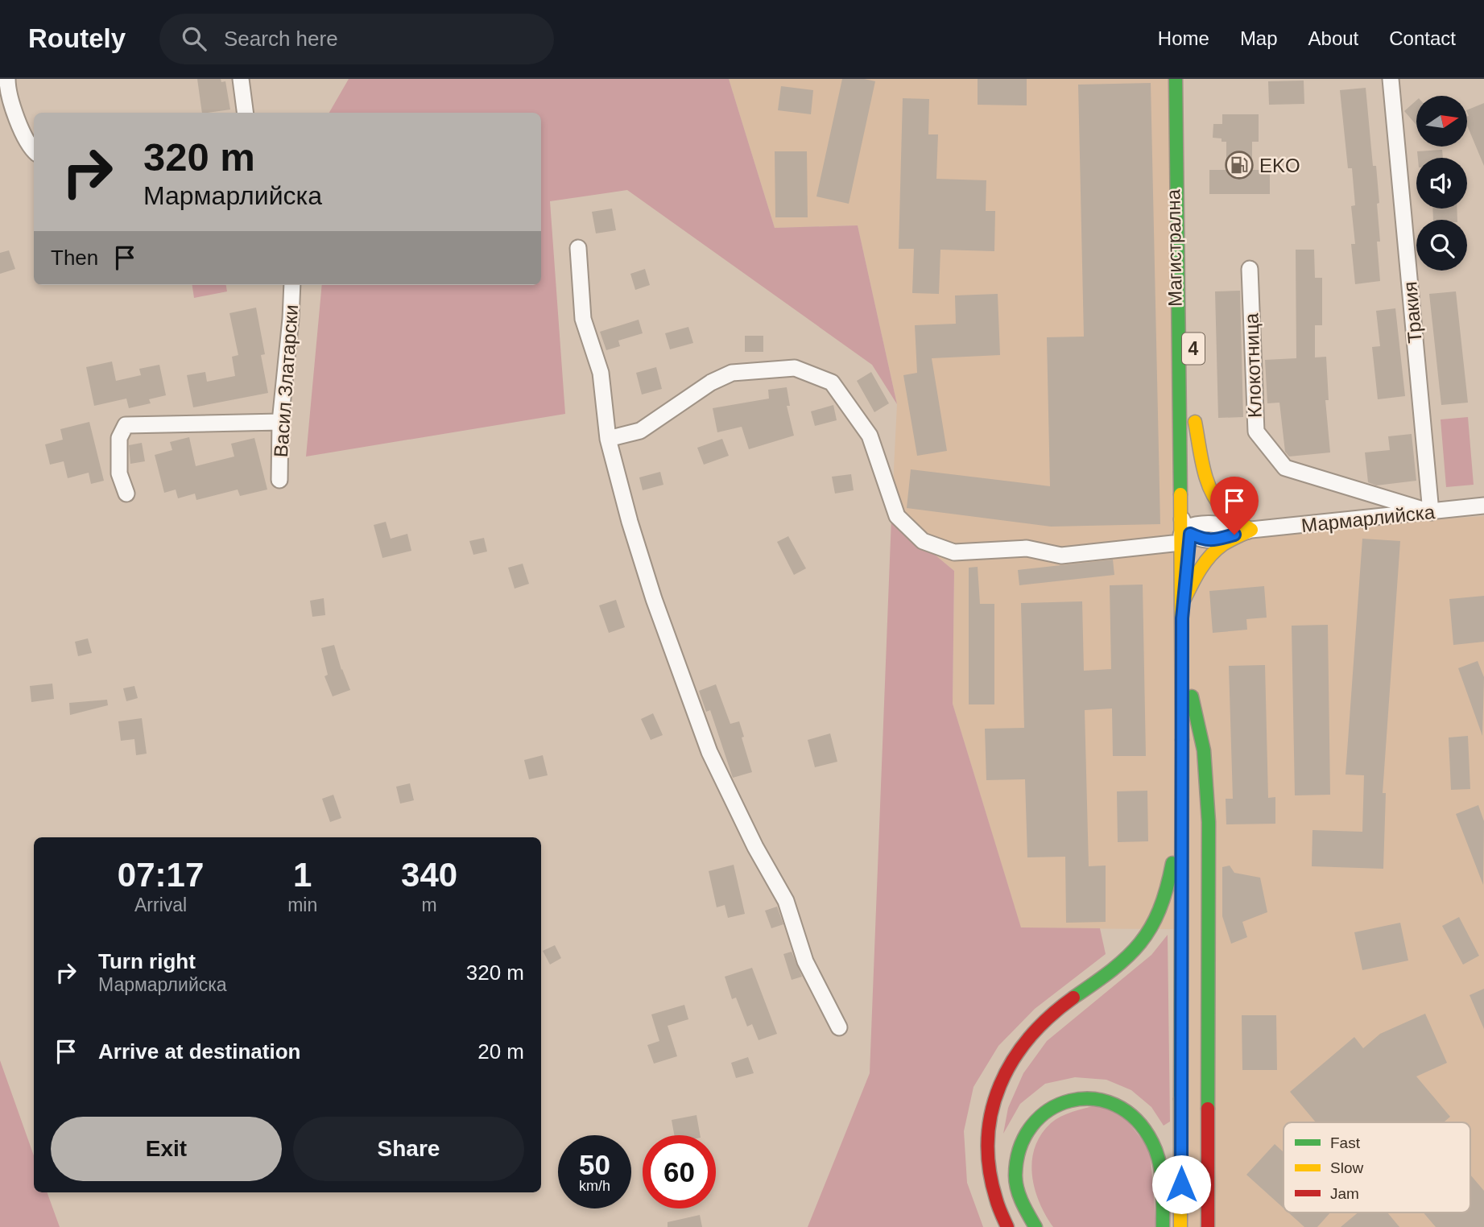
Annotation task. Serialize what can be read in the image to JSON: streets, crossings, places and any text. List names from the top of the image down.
{
  "streets": {
    "main road": ["Магистрална", "4"],
    "street": [
      "Тракия",
      "Клокотница",
      "Васил Златарски",
      "Мармарлийска"
    ]
  },
  "crossings": [
    ["Магистрална", "Мармарлийска"],
    ["Тракия", "Клокотница"],
    ["Тракия", "Мармарлийска"],
    ["Клокотница", "Мармарлийска"]
  ],
  "places": {
    "fuel station": ["EKO"]
  },
  "legend": ["Fast", "Slow", "Jam"],
  "north": "right",
  "page": {
    "header": "Routely",
    "search": "Search here",
    "nav": [
      "Home",
      "Map",
      "About",
      "Contact"
    ],
    "turn": ["320 m", "Мармарлийска"],
    "then": "Then",
    "eta": [
      "07:17",
      "Arrival",
      "1",
      "min",
      "340",
      "m"
    ],
    "list": [
      {
        "name": "Turn right",
        "note": "Мармарлийска",
        "value": "320 m"
      },
      {
        "name": "Arrive at destination",
        "value": "20 m"
      }
    ],
    "buttons": ["Exit", "Share"],
    "speed": "50 km/h",
    "limit": "60"
  }
}
